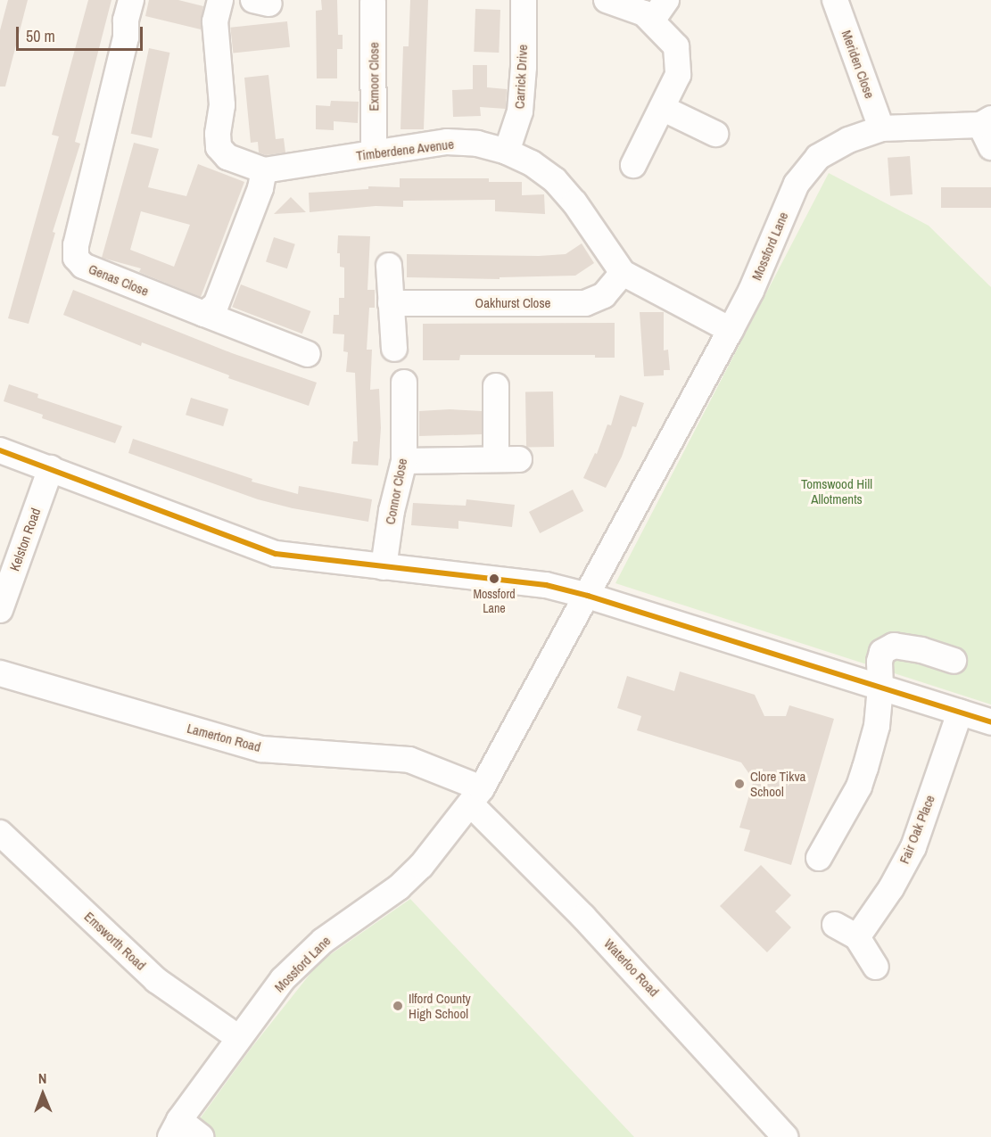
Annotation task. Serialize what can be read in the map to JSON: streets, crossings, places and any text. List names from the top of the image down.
{
  "streets": {
    "street": [
      "Meriden Close",
      "Exmoor Close",
      "Carrick Drive",
      "Timberdene Avenue",
      "Mossford Lane",
      "Genas Close",
      "Oakhurst Close",
      "Connor Close",
      "Kelston Road",
      "Lamerton Road",
      "Fair Oak Place",
      "Emsworth Road",
      "Waterloo Road"
    ]
  },
  "crossings": [
    ["Meriden Close", "Mossford Lane"],
    ["Exmoor Close", "Timberdene Avenue"],
    ["Carrick Drive", "Timberdene Avenue"],
    ["Timberdene Avenue", "Mossford Lane"],
    ["Timberdene Avenue", "Oakhurst Close"],
    ["Mossford Lane", "Lamerton Road"],
    ["Mossford Lane", "Emsworth Road"],
    ["Mossford Lane", "Waterloo Road"],
    ["Lamerton Road", "Waterloo Road"]
  ],
  "parks": ["Tomswood Hill Allotments"],
  "places": ["Mossford Lane", "Clore Tikva School", "Ilford County High School"],
  "scale_bar": "50 m",
  "north": "top"
}
